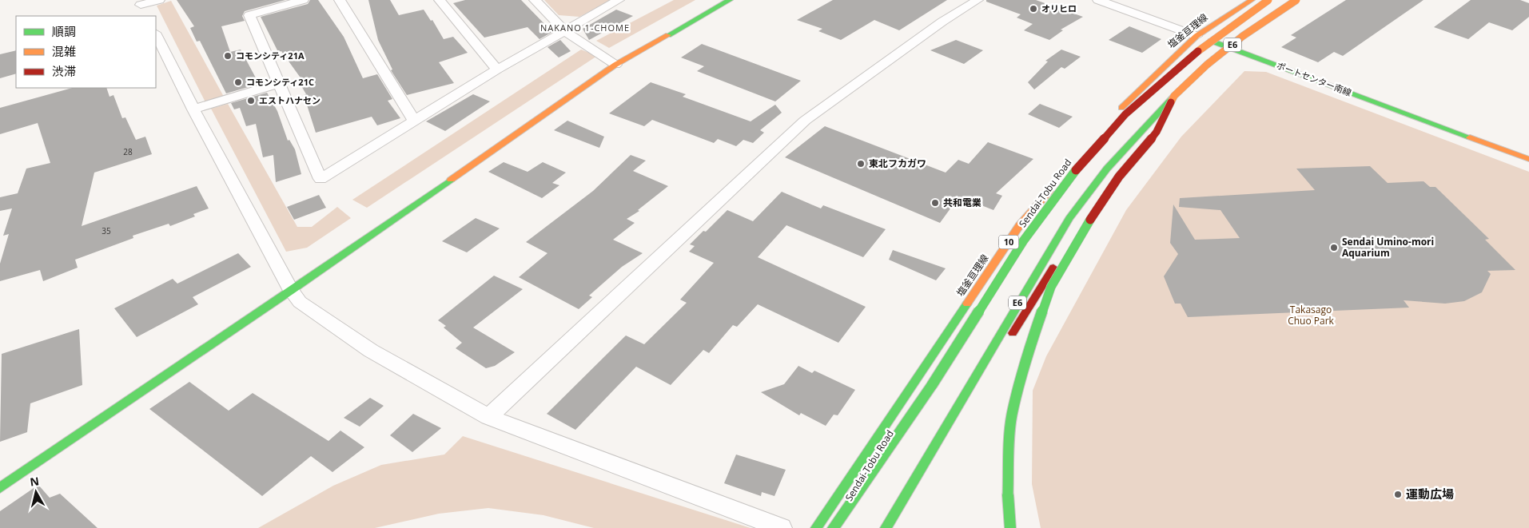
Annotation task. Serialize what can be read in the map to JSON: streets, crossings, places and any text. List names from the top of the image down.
{
  "streets": {
    "main road": [
      "塩釜亘理線",
      "E6",
      "ポートセンター南線",
      "Sendai-Tobu Road",
      "10"
    ]
  },
  "crossings": [
    ["塩釜亘理線", "ポートセンター南線"]
  ],
  "districts": ["NAKANO 1-CHOME"],
  "parks": ["Takasago Chuo Park"],
  "places": [
    "オリヒロ",
    "コモンシティ21A",
    "コモンシティ21C",
    "エストハナセン",
    "東北フカガワ",
    "共和電業",
    "Sendai Umino-mori Aquarium",
    "運動広場"
  ],
  "house_numbers": ["28", "35"],
  "legend": ["順調", "混雑", "渋滞"],
  "north": "top"
}
